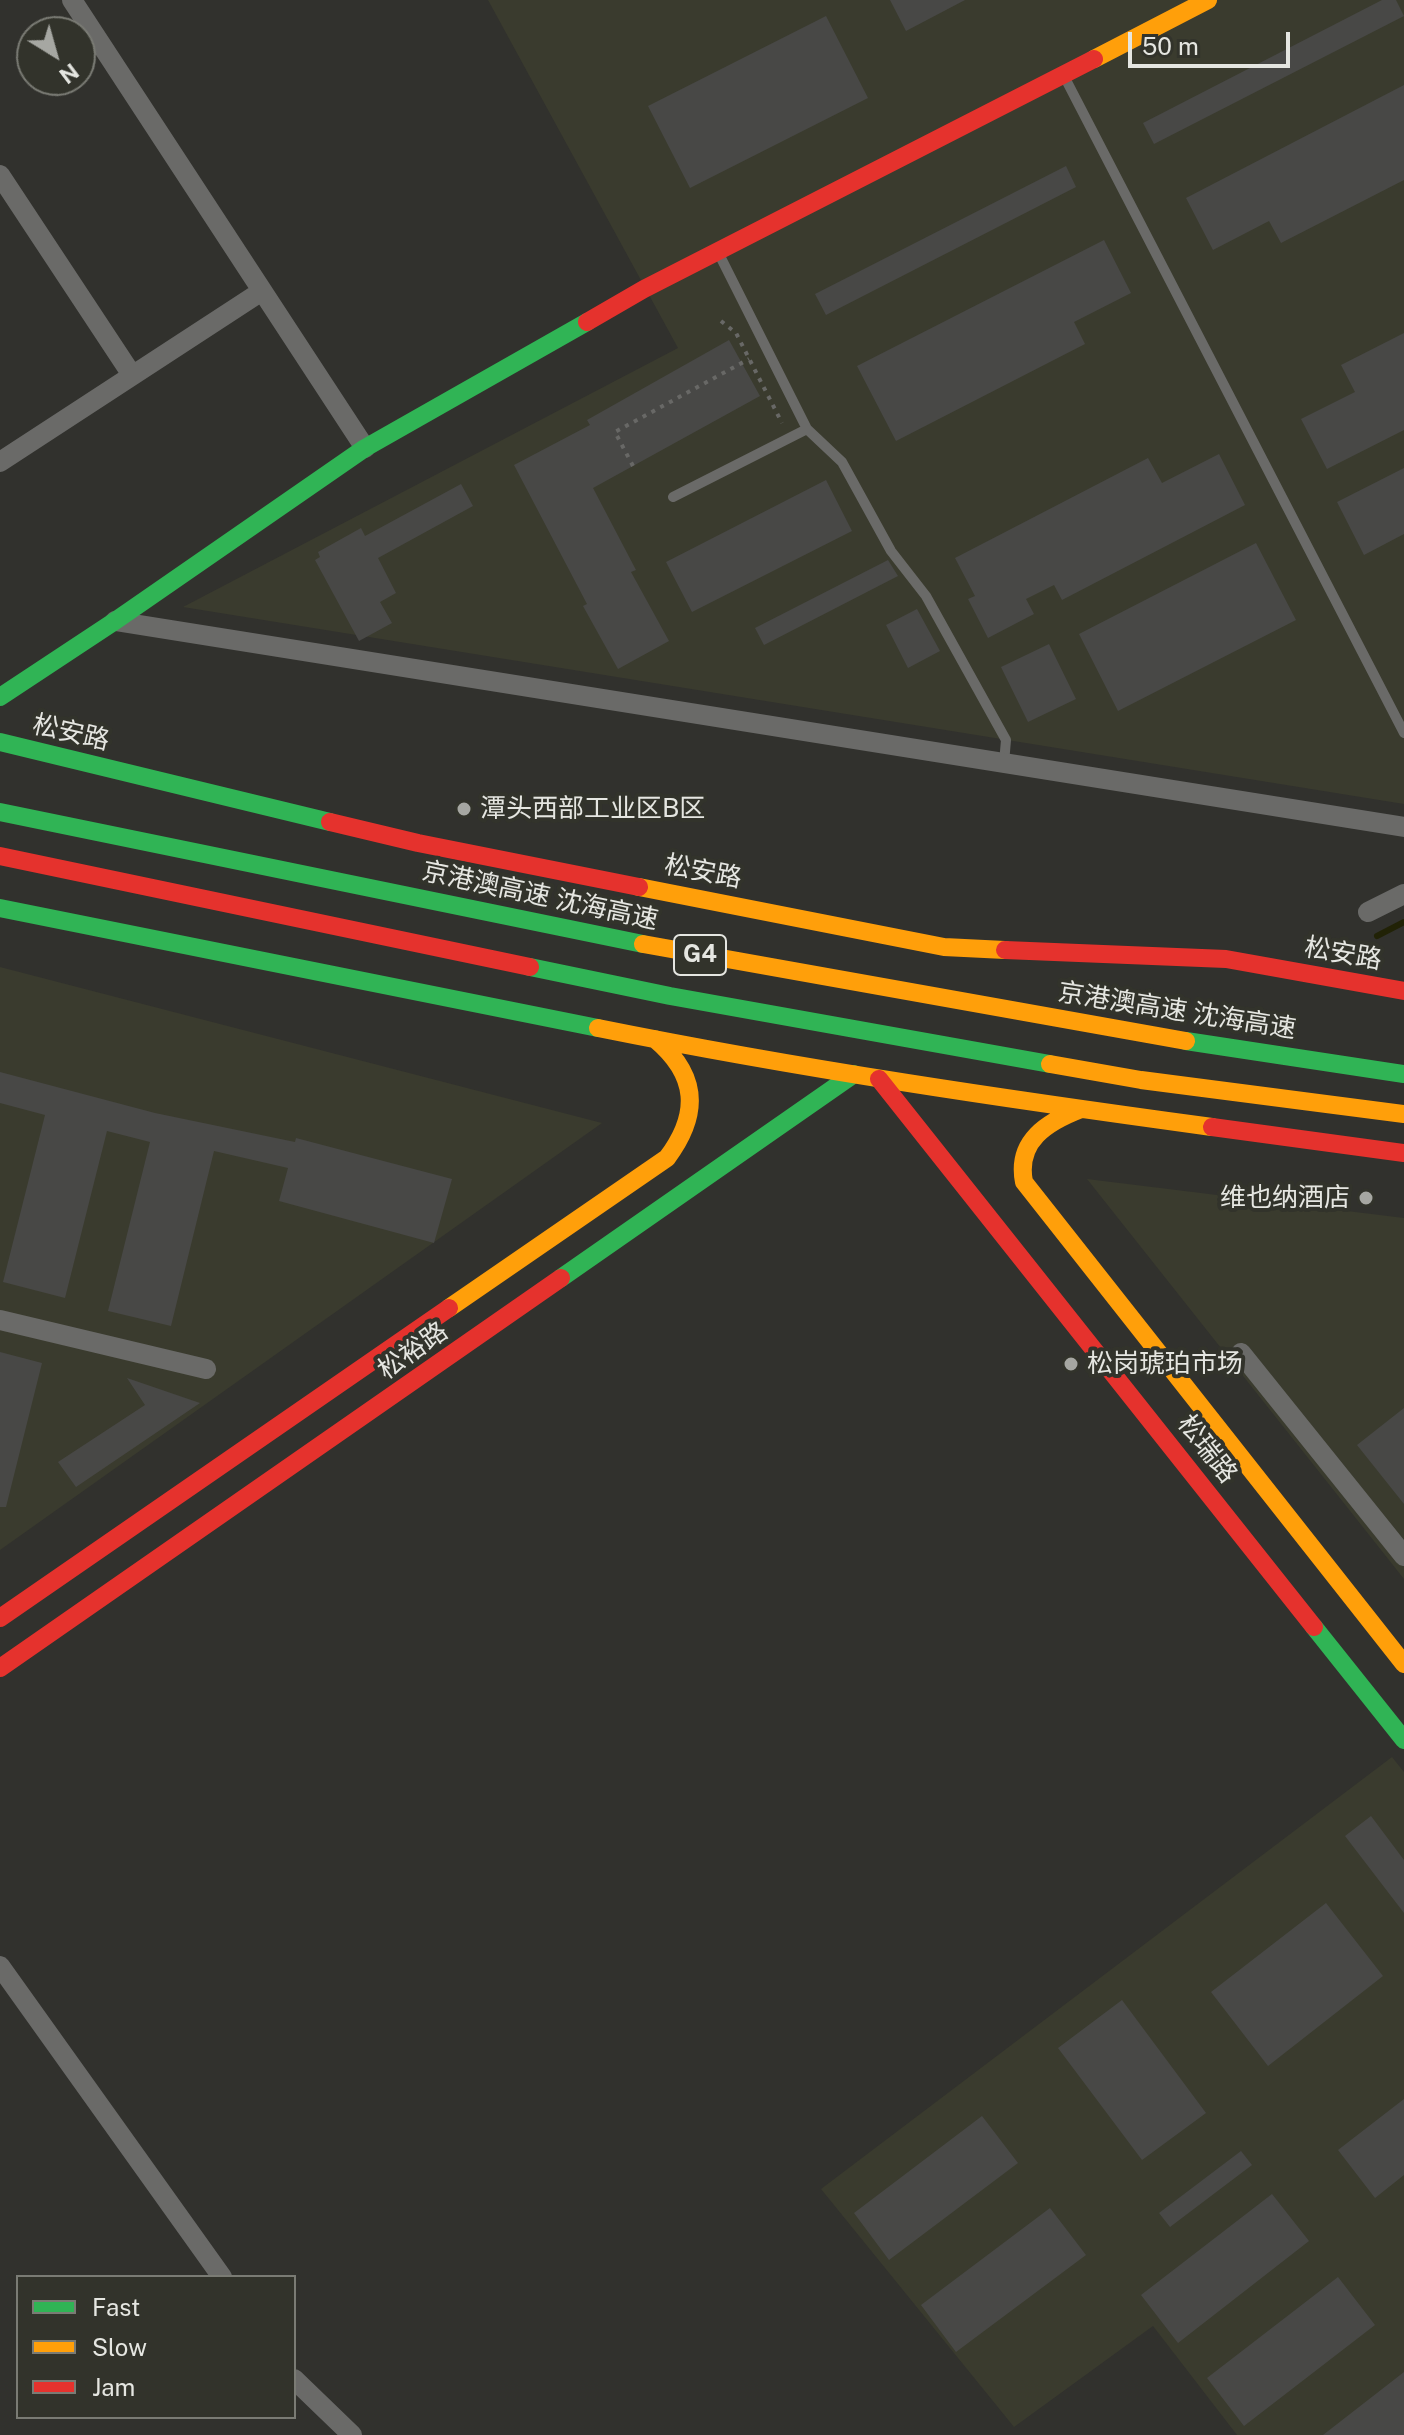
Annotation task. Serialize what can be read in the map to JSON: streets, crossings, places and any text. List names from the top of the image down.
{
  "streets": {
    "main road": [
      "松安路",
      "京港澳高速 沈海高速",
      "G4",
      "松裕路",
      "松瑞路"
    ]
  },
  "places": ["潭头西部工业区B区", "维也纳酒店", "松岗琥珀市场"],
  "legend": ["Fast", "Slow", "Jam"],
  "scale_bar": "50 m",
  "north": "bottom right"
}
